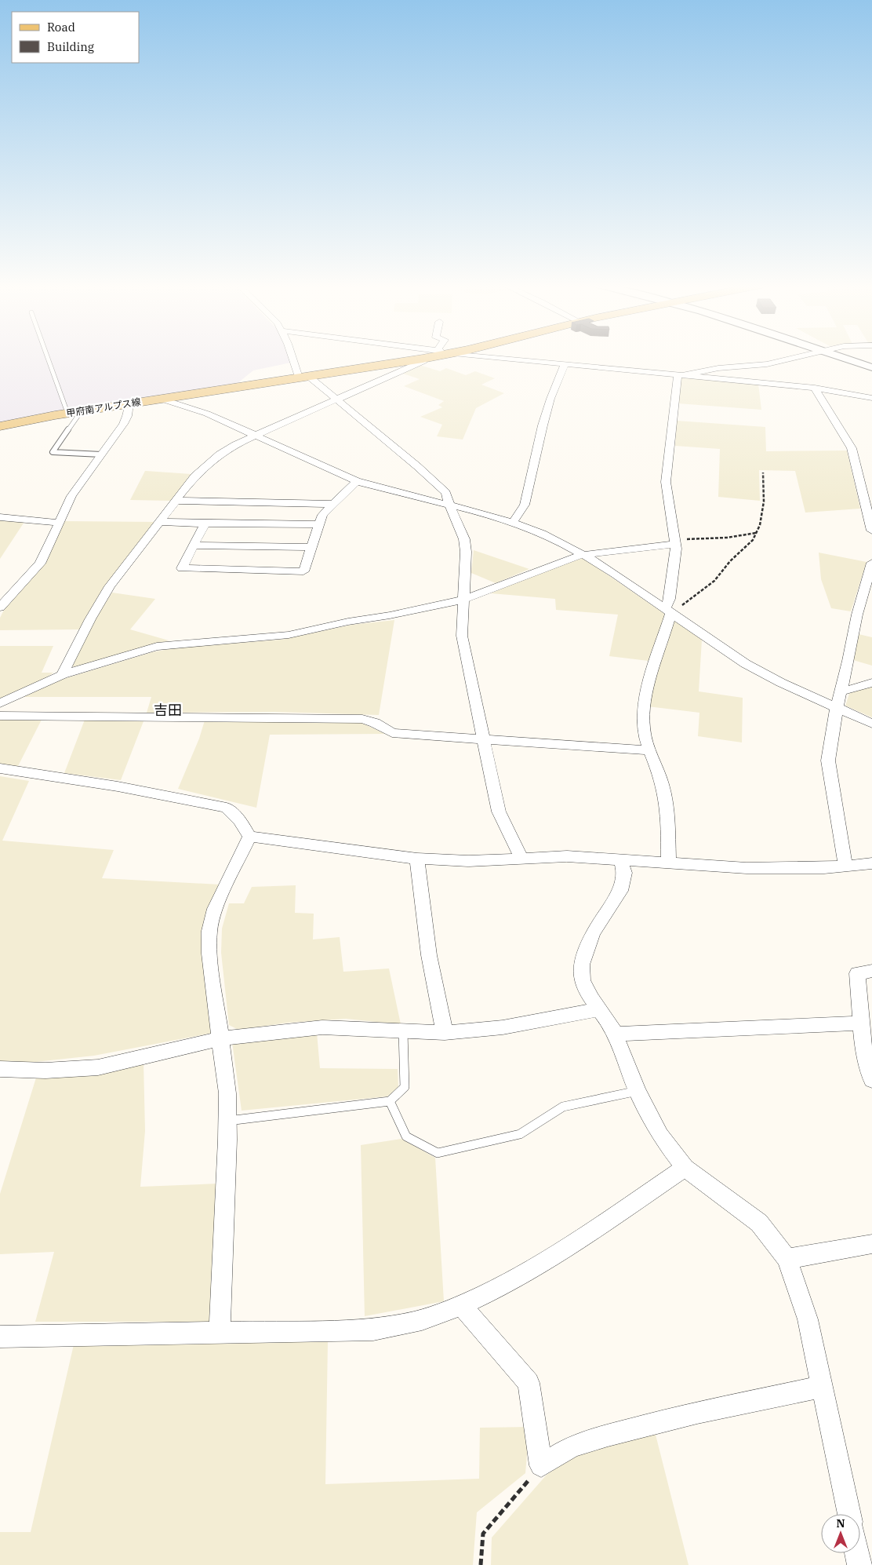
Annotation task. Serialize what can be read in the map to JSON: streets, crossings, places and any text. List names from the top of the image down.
{
  "streets": {
    "main road": ["甲府南アルプス線"]
  },
  "districts": ["吉田"],
  "legend": ["Road", "Building"],
  "north": "top"
}
